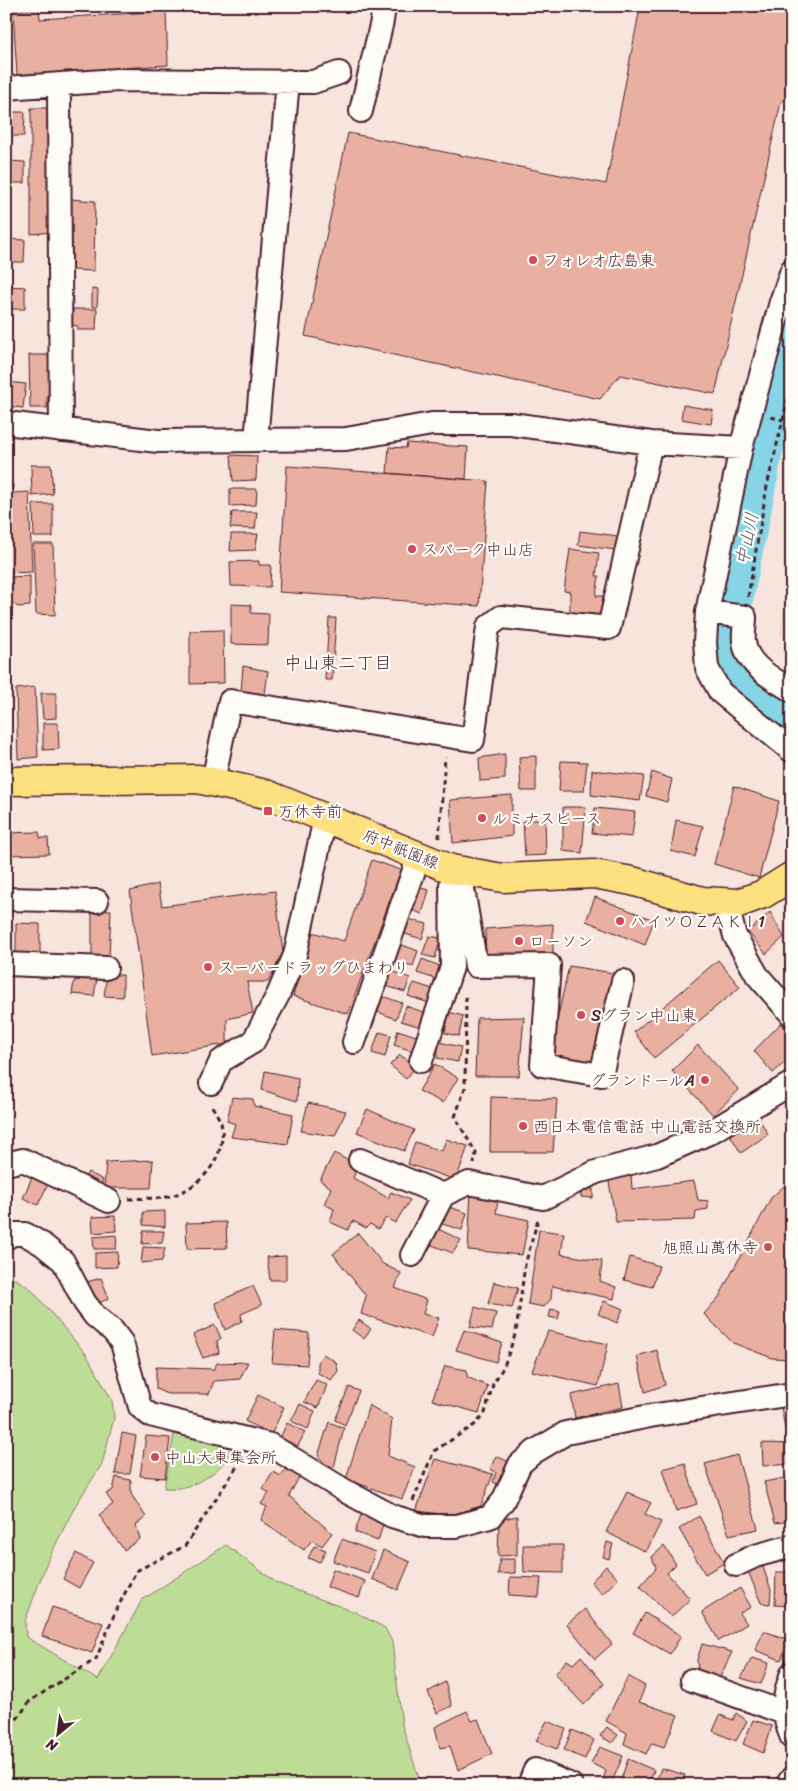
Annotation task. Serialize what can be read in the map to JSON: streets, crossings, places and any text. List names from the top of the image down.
{
  "streets": {
    "main road": ["府中祇園線"]
  },
  "districts": ["中山東二丁目"],
  "water": ["中山川"],
  "places": {
    "other": [
      "フォレオ広島東",
      "スパーク中山店",
      "ルミナスピース",
      "ハイツＯＺＡＫＩ1",
      "ローソン",
      "スーパードラッグひまわり",
      "Sグラン中山東",
      "グランドールA",
      "西日本電信電話 中山電話交換所",
      "旭照山萬休寺",
      "中山大東集会所"
    ],
    "transit": ["万休寺前"]
  },
  "north": "bottom left"
}
